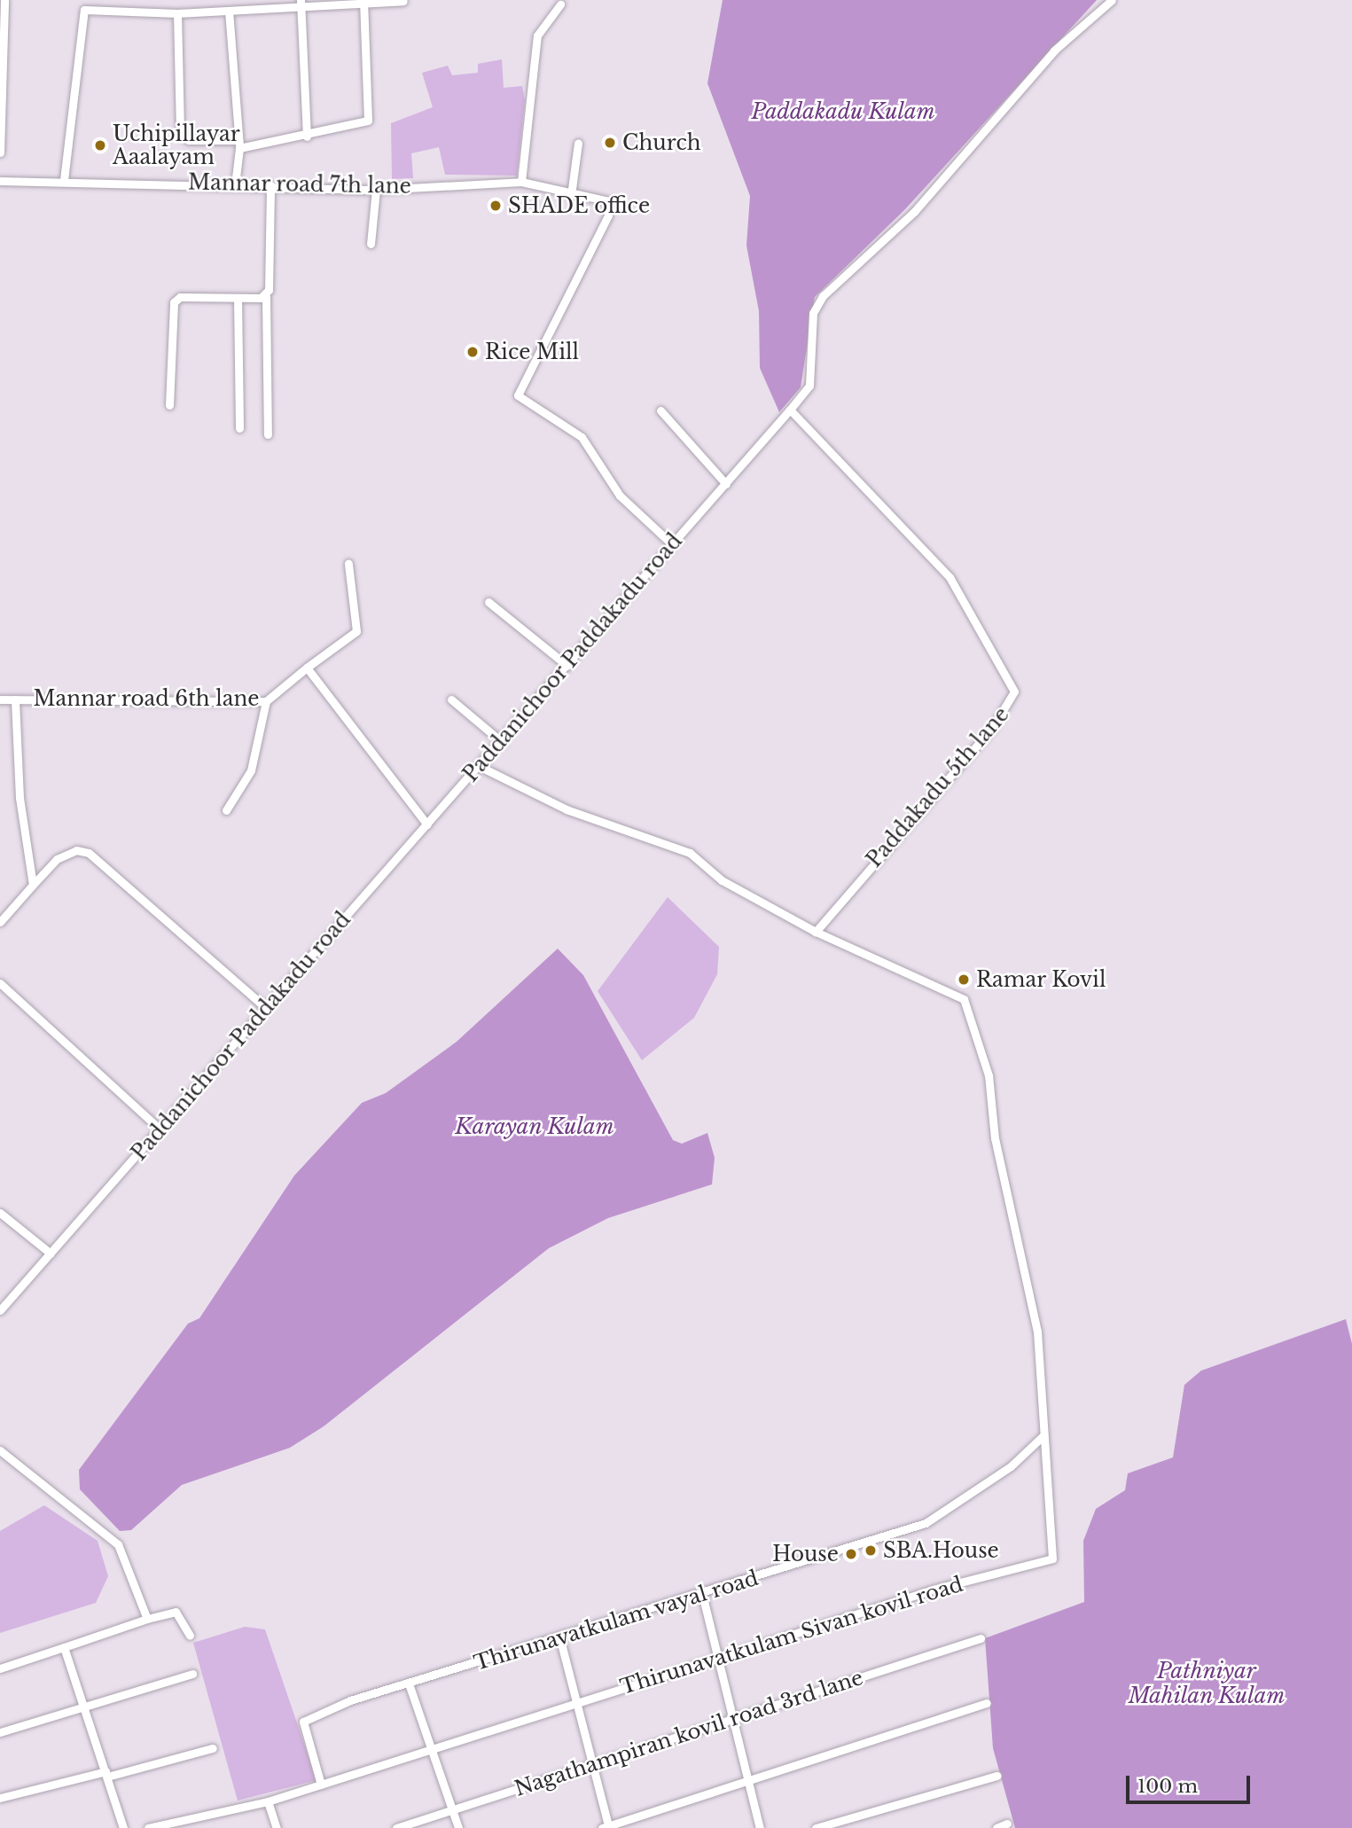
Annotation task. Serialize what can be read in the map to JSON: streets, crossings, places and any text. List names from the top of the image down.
{
  "streets": {
    "street": [
      "Mannar road 7th lane",
      "Paddanichoor Paddakadu road",
      "Mannar road 6th lane",
      "Paddakadu 5th lane",
      "Thirunavatkulam vayal road",
      "Thirunavatkulam Sivan kovil road",
      "Nagathampiran kovil road 3rd lane"
    ]
  },
  "crossings": [
    ["Mannar road 7th lane", "Paddanichoor Paddakadu road"],
    ["Paddanichoor Paddakadu road", "Paddakadu 5th lane"],
    ["Paddanichoor Paddakadu road", "Thirunavatkulam Sivan kovil road"],
    ["Paddakadu 5th lane", "Thirunavatkulam Sivan kovil road"],
    ["Thirunavatkulam vayal road", "Thirunavatkulam Sivan kovil road"]
  ],
  "water": ["Paddakadu Kulam", "Karayan Kulam", "Pathniyar Mahilan Kulam"],
  "places": [
    "Church",
    "Uchipillayar Aaalayam",
    "SHADE office",
    "Rice Mill",
    "Ramar Kovil",
    "SBA.House",
    "House"
  ],
  "scale_bar": "100 m"
}
